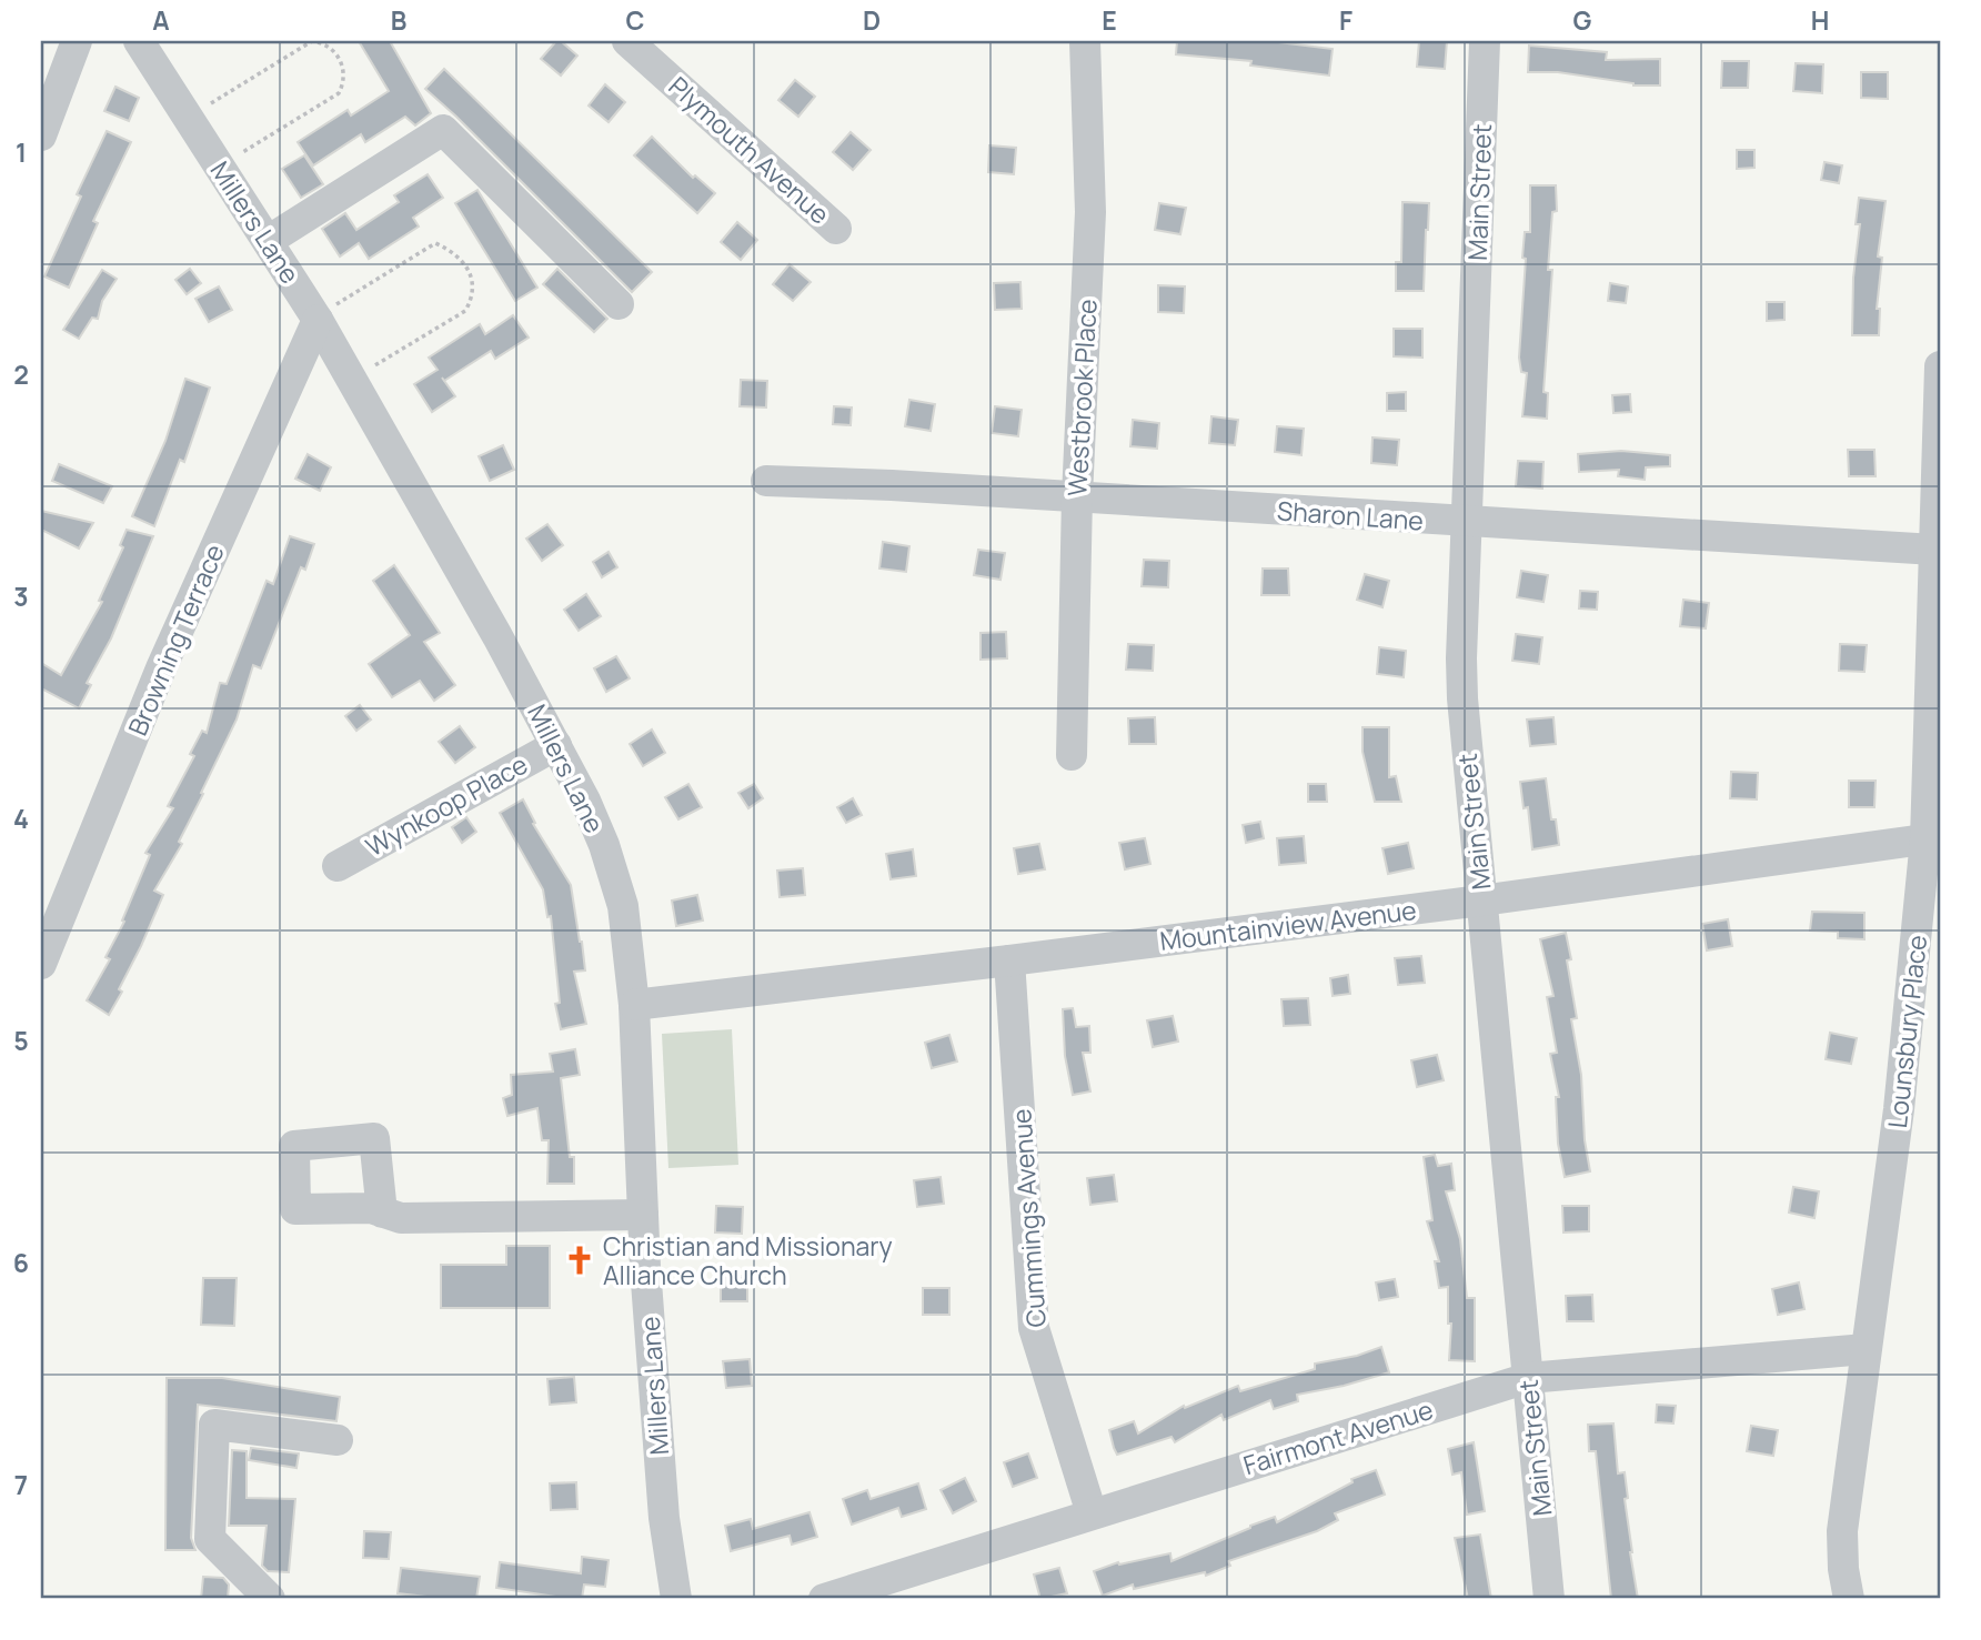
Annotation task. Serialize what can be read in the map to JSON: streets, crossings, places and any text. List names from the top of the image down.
{
  "streets": {
    "street": [
      "Plymouth Avenue",
      "Main Street",
      "Millers Lane",
      "Westbrook Place",
      "Sharon Lane",
      "Browning Terrace",
      "Wynkoop Place",
      "Mountainview Avenue",
      "Lounsbury Place",
      "Cummings Avenue",
      "Fairmont Avenue"
    ]
  },
  "crossings": [
    ["Main Street", "Sharon Lane"],
    ["Main Street", "Mountainview Avenue"],
    ["Main Street", "Fairmont Avenue"],
    ["Millers Lane", "Browning Terrace"],
    ["Millers Lane", "Wynkoop Place"],
    ["Millers Lane", "Mountainview Avenue"],
    ["Westbrook Place", "Sharon Lane"],
    ["Sharon Lane", "Lounsbury Place"],
    ["Mountainview Avenue", "Lounsbury Place"],
    ["Mountainview Avenue", "Cummings Avenue"],
    ["Lounsbury Place", "Fairmont Avenue"],
    ["Cummings Avenue", "Fairmont Avenue"]
  ],
  "places": {
    "church": ["Christian and Missionary Alliance Church"]
  },
  "grid": {
    "columns": [
      "A",
      "B",
      "C",
      "D",
      "E",
      "F",
      "G",
      "H"
    ],
    "rows": [
      "1",
      "2",
      "3",
      "4",
      "5",
      "6",
      "7"
    ]
  }
}
